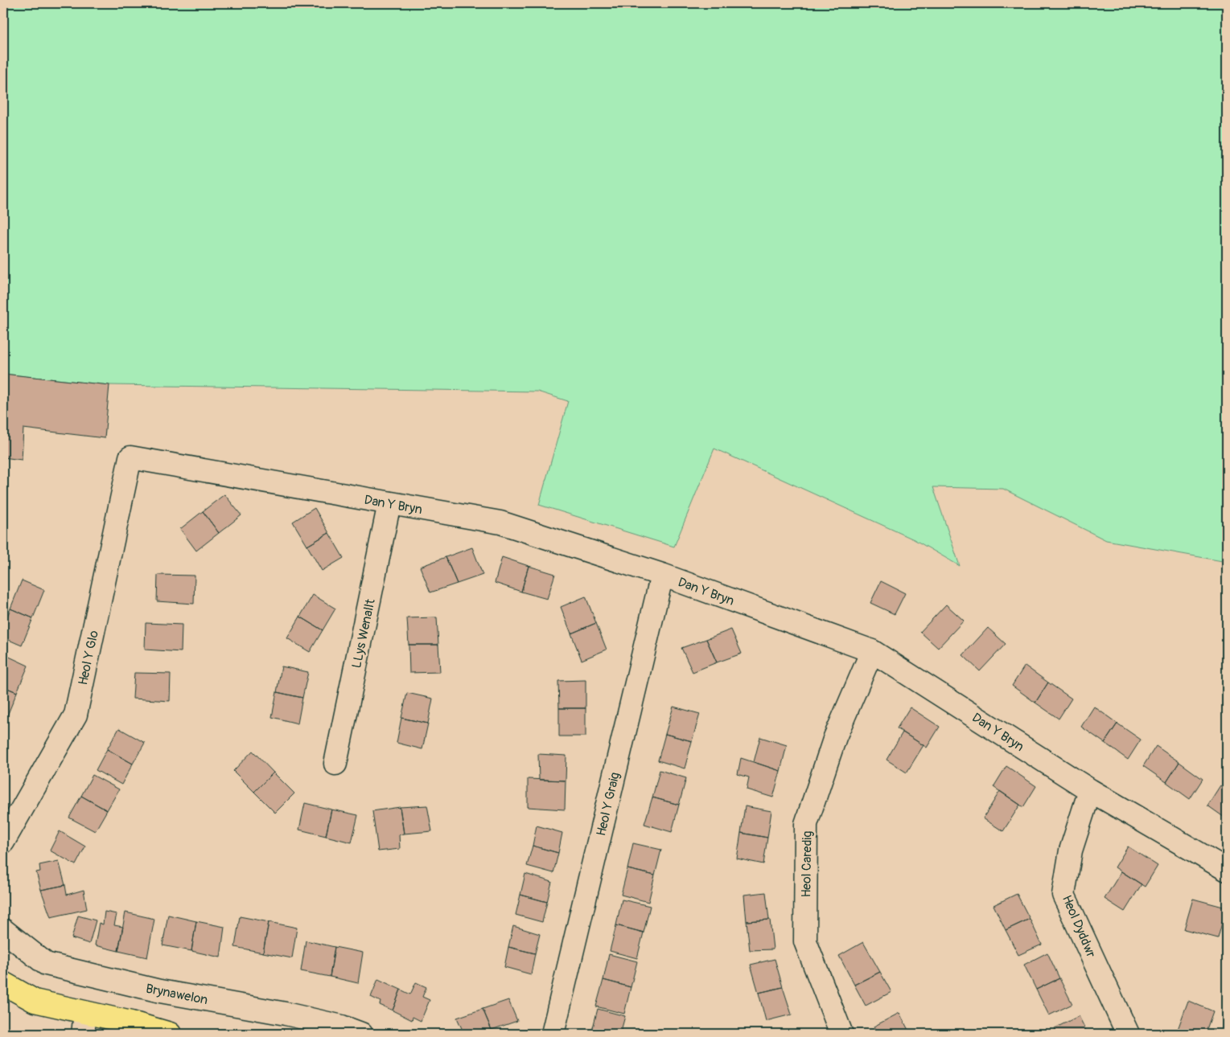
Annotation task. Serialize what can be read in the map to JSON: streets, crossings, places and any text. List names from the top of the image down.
{
  "streets": {
    "street": [
      "Dan Y Bryn",
      "LLys Wenallt",
      "Heol Y Glo",
      "Heol Y Graig",
      "Heol Caredig",
      "Heol Dyddwr",
      "Brynawelon"
    ]
  },
  "crossings": [
    ["Dan Y Bryn", "LLys Wenallt"],
    ["Dan Y Bryn", "Heol Y Glo"],
    ["Dan Y Bryn", "Heol Y Graig"],
    ["Dan Y Bryn", "Heol Caredig"],
    ["Dan Y Bryn", "Heol Dyddwr"]
  ]
}
